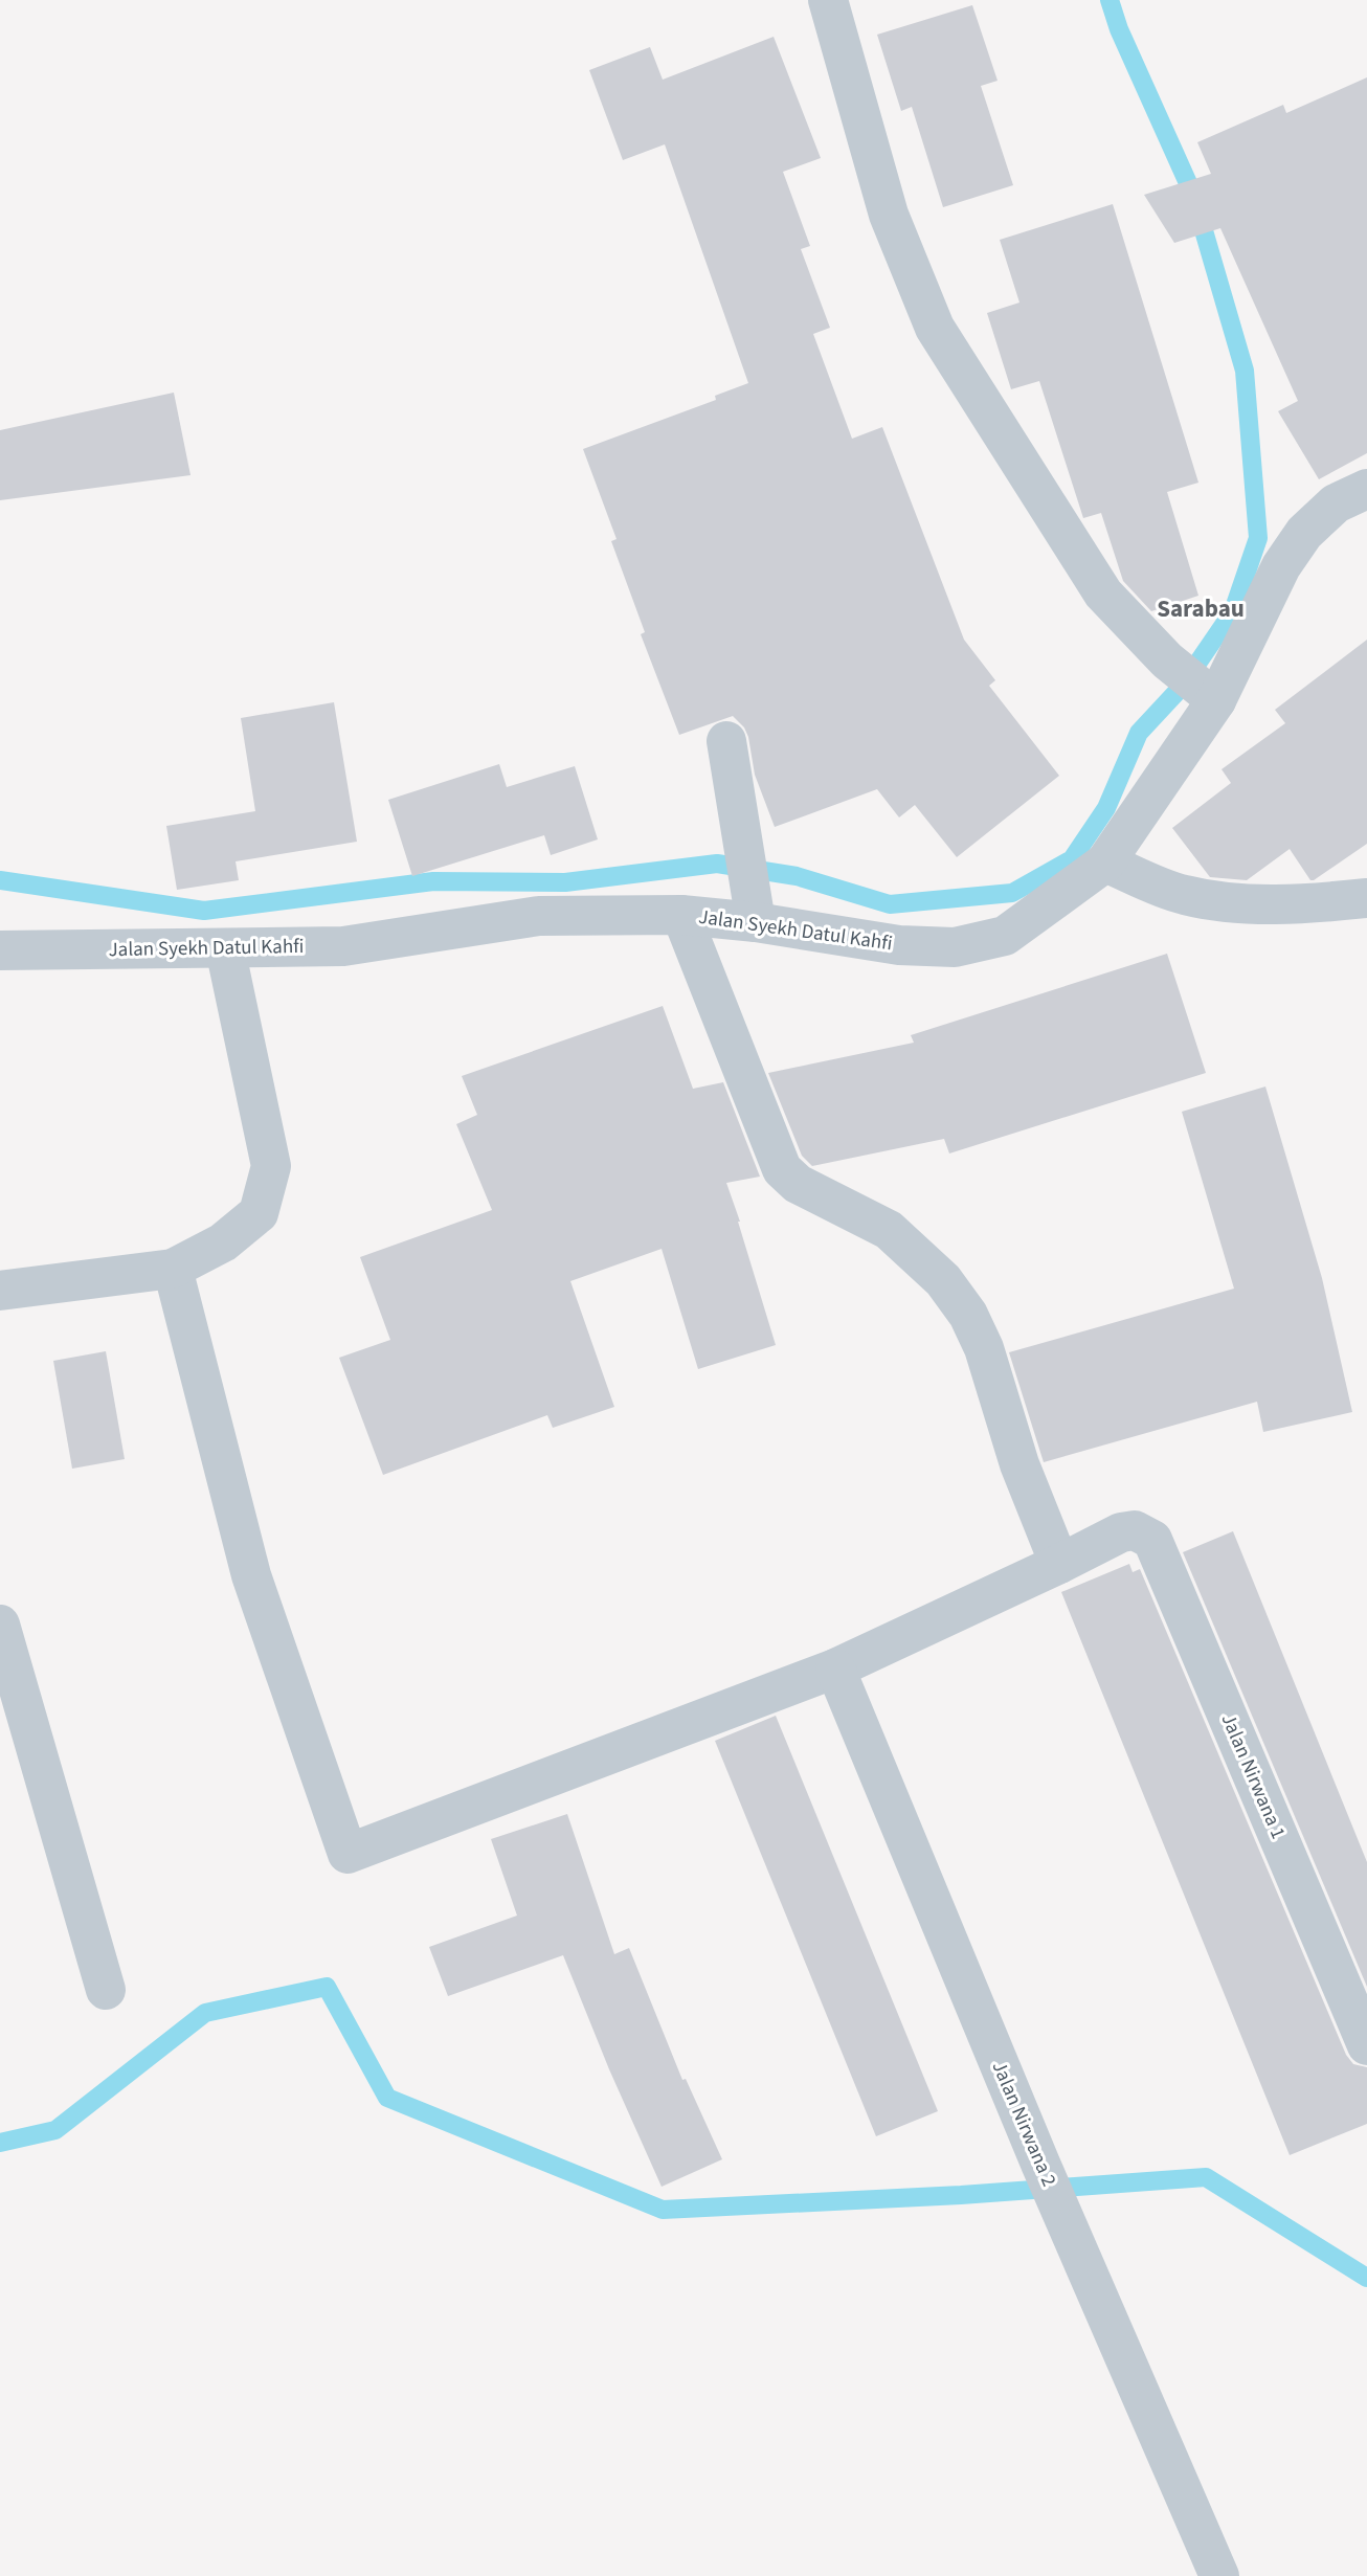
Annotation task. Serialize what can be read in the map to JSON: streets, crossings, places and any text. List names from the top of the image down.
{
  "streets": {
    "street": ["Jalan Syekh Datul Kahfi", "Jalan Nirwana 1", "Jalan Nirwana 2"]
  },
  "districts": ["Sarabau"]
}
